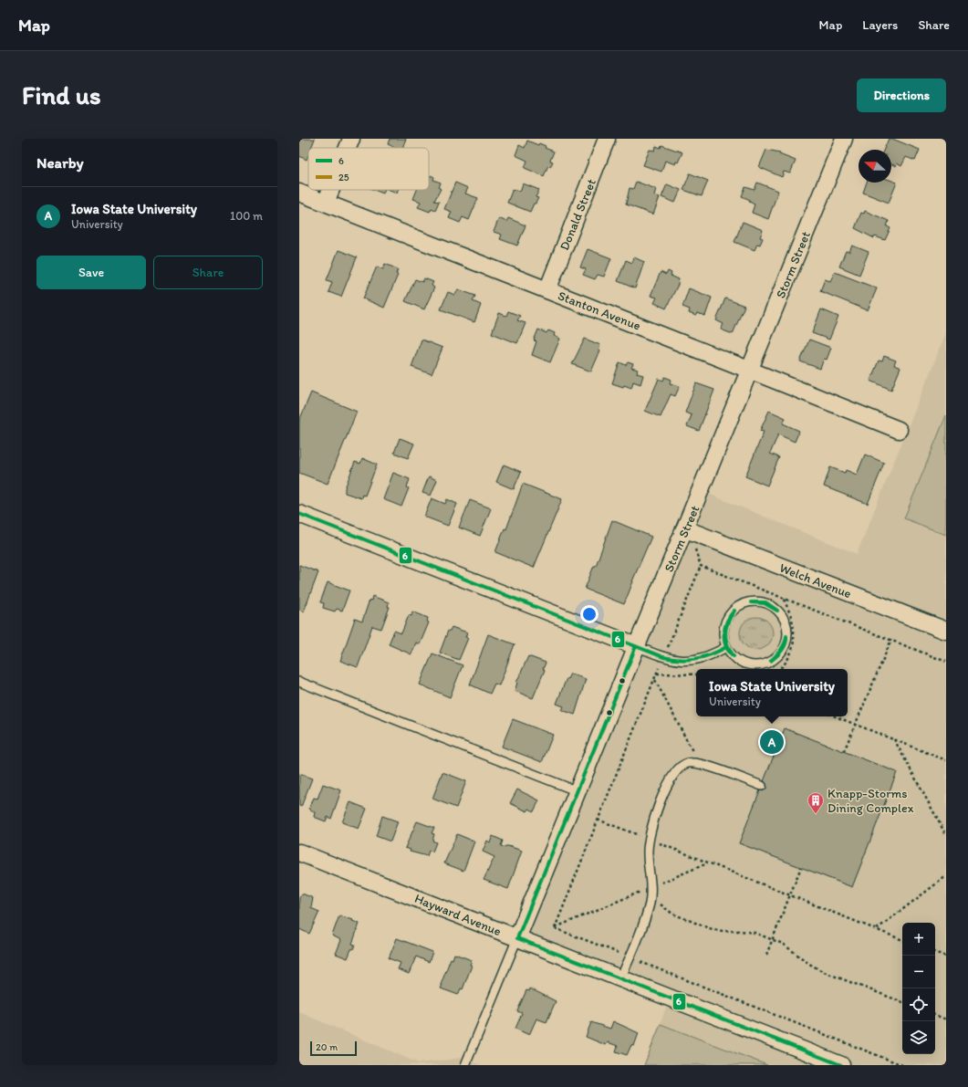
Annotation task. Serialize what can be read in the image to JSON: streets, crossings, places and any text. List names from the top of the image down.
{
  "streets": {
    "street": [
      "Donald Street",
      "Storm Street",
      "Stanton Avenue",
      "Welch Avenue",
      "Hayward Avenue"
    ]
  },
  "crossings": [
    ["Donald Street", "Stanton Avenue"],
    ["Storm Street", "Stanton Avenue"],
    ["Storm Street", "Welch Avenue"],
    ["Storm Street", "Hayward Avenue"]
  ],
  "places": {
    "building": ["Knapp-Storms Dining Complex"]
  },
  "lines": ["transit line 6"],
  "legend": ["6", "25"],
  "scale_bar": "20 m",
  "north": "left",
  "page": {
    "header": "Map",
    "nav": ["Map", "Layers", "Share"],
    "buttons": [
      "Directions",
      ["Save", "Share"]
    ],
    "title": "Find us",
    "heading": "Nearby",
    "list": [
      {
        "mark": "A",
        "name": "Iowa State University",
        "note": "University",
        "value": "100 m"
      }
    ],
    "popup": ["Iowa State University", "University"],
    "pins": "A",
    "map_buttons": ["+", "−"],
    "scale": "20 m"
  }
}
